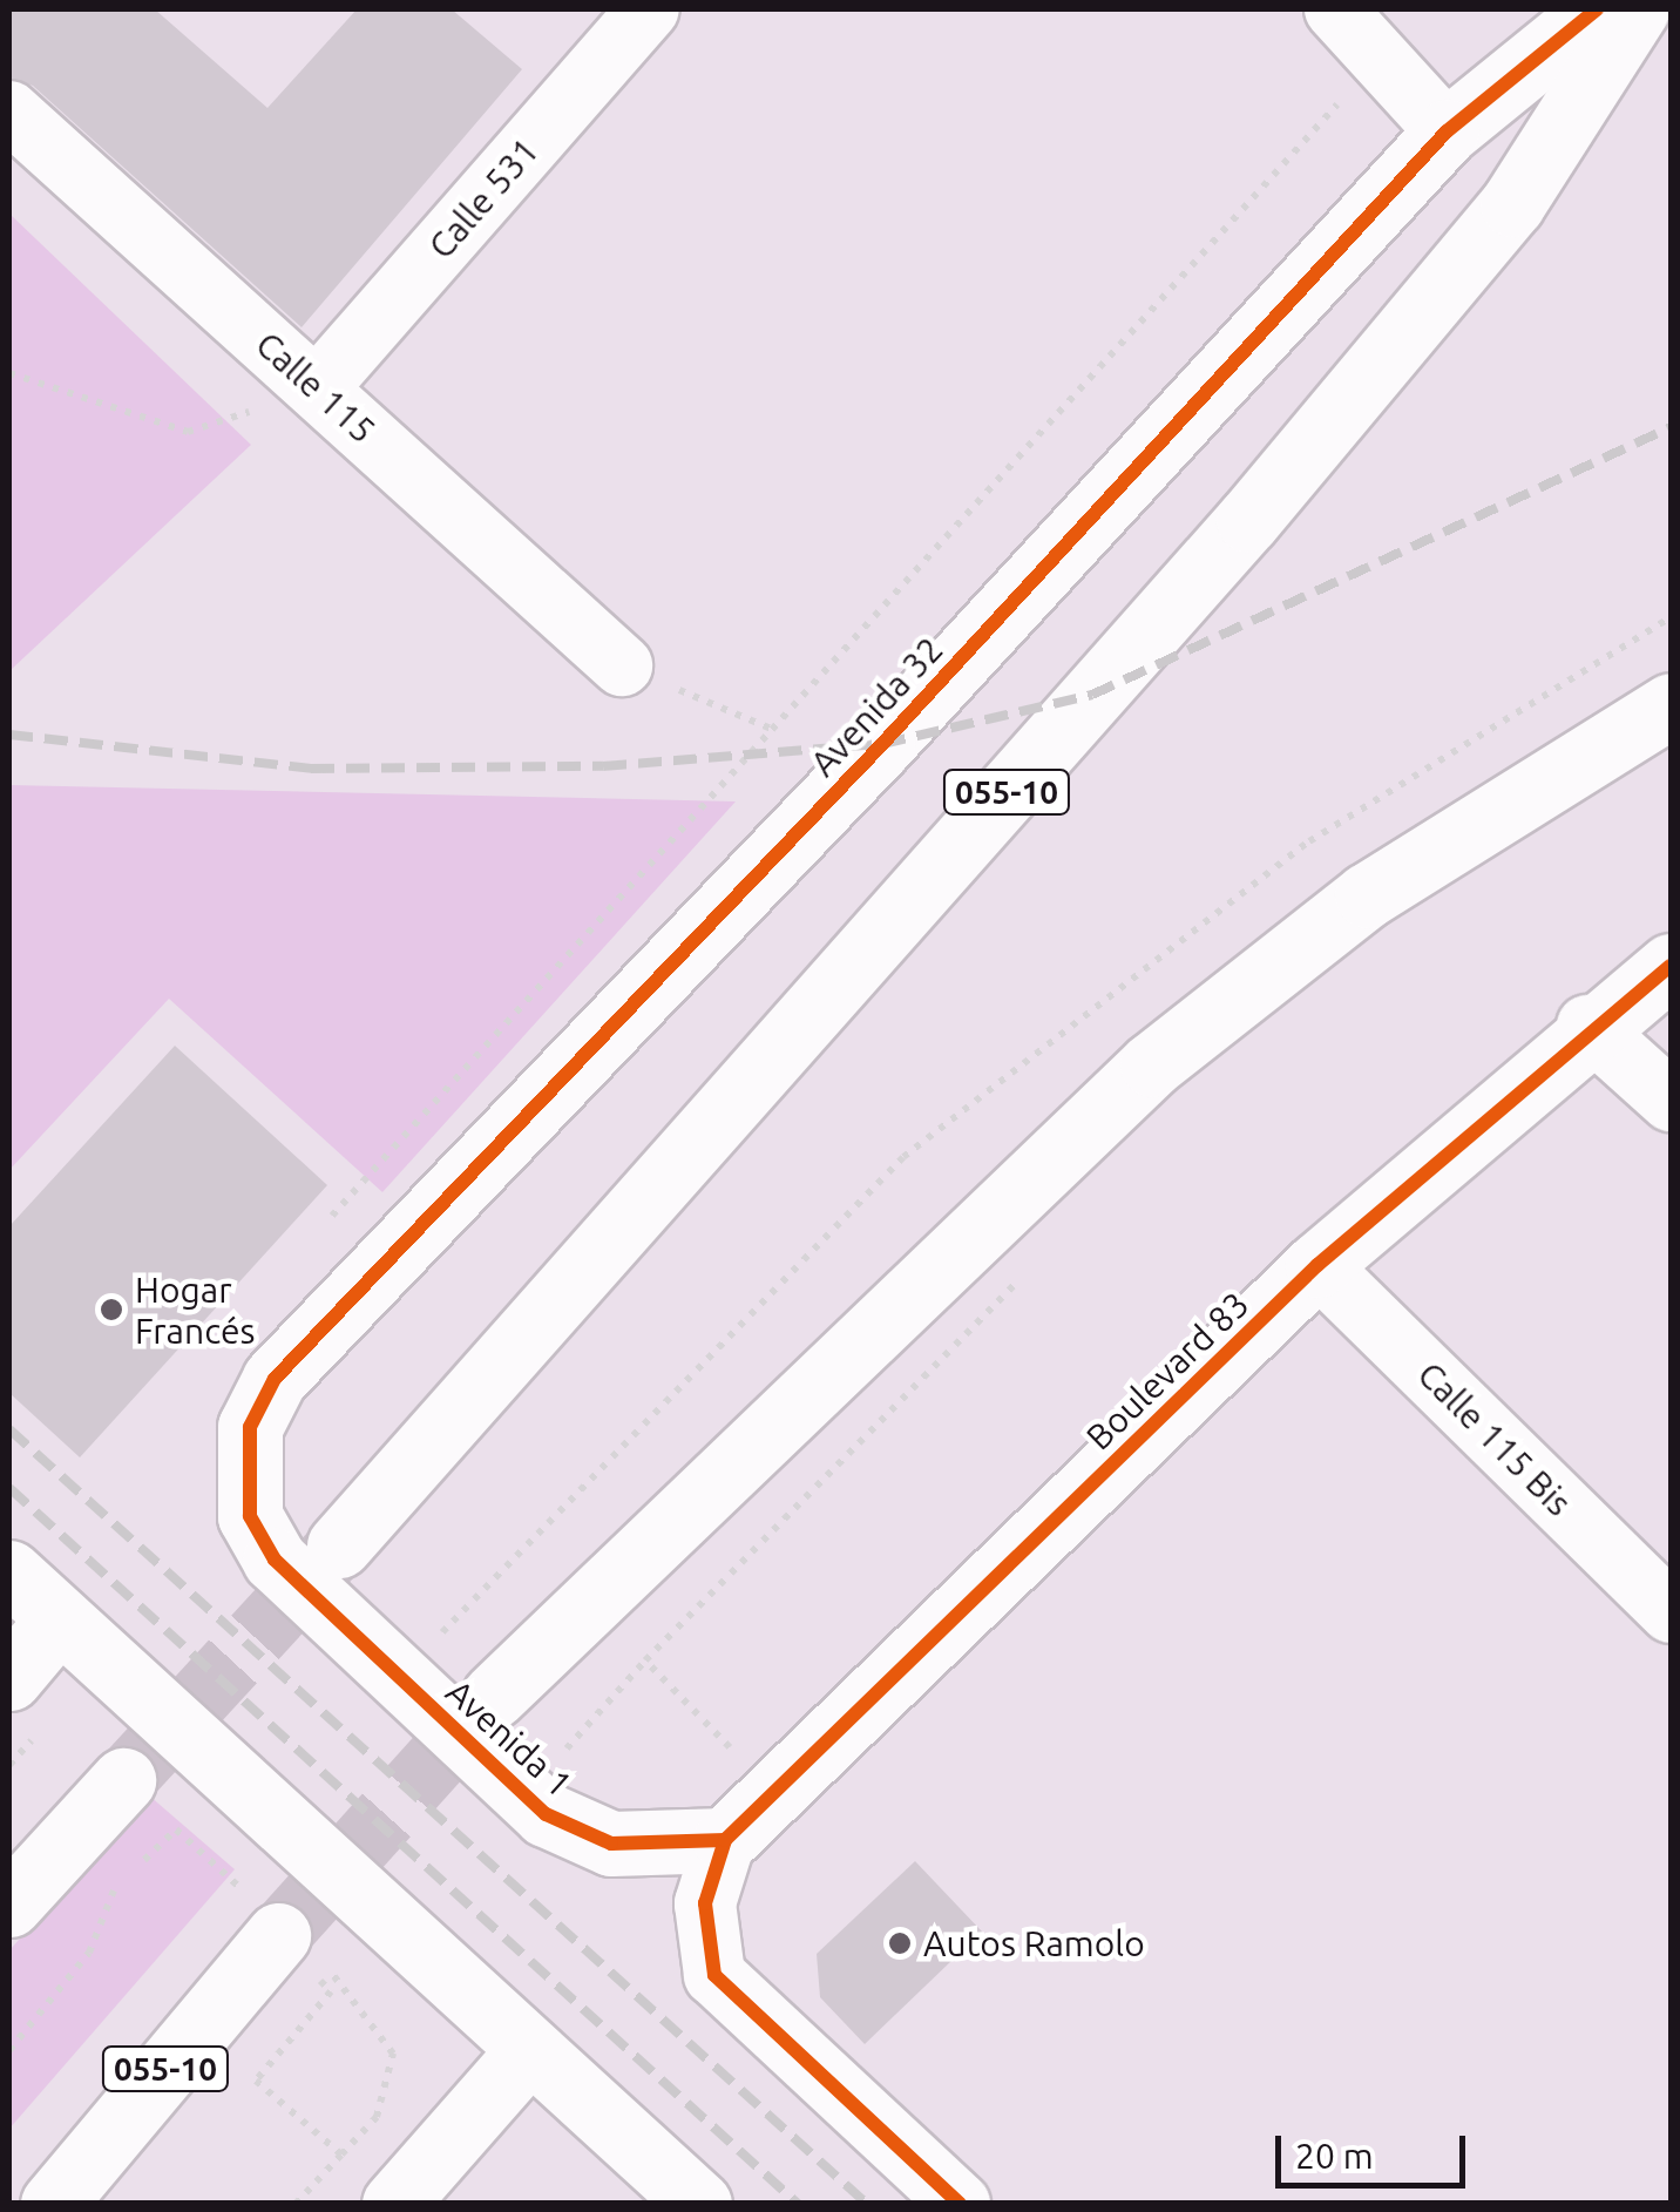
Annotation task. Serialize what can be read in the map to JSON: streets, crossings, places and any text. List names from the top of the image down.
{
  "streets": {
    "main road": [
      "Avenida 32",
      "055-10",
      "Boulevard 83",
      "Avenida 1"
    ],
    "street": ["Calle 531", "Calle 115", "Calle 115 Bis"]
  },
  "crossings": [
    ["Calle 531", "Calle 115"],
    ["Avenida 32", "Avenida 1"],
    ["Boulevard 83", "Calle 115 Bis"],
    ["Boulevard 83", "Avenida 1"]
  ],
  "places": ["Hogar Francés", "Autos Ramolo"],
  "scale_bar": "20 m"
}
